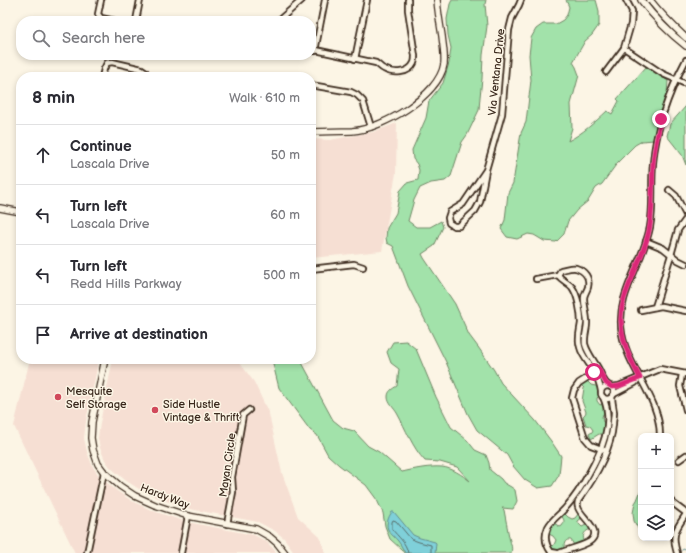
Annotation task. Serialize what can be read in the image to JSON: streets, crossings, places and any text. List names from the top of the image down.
{
  "streets": {
    "main road": ["Hardy Way"],
    "street": ["Via Ventana Drive", "Mayan Circle"]
  },
  "crossings": [
    ["Mayan Circle", "Hardy Way"]
  ],
  "places": ["Mesquite Self Storage", "Side Hustle Vintage & Thrift"],
  "page": {
    "search": "Search here",
    "heading": ["8 min", "Walk · 610 m"],
    "list": [
      ["Continue", "Lascala Drive", "50 m"],
      ["Turn left", "Lascala Drive", "60 m"],
      ["Turn left", "Redd Hills Parkway", "500 m"],
      "Arrive at destination"
    ],
    "map_buttons": ["+", "−"]
  }
}
